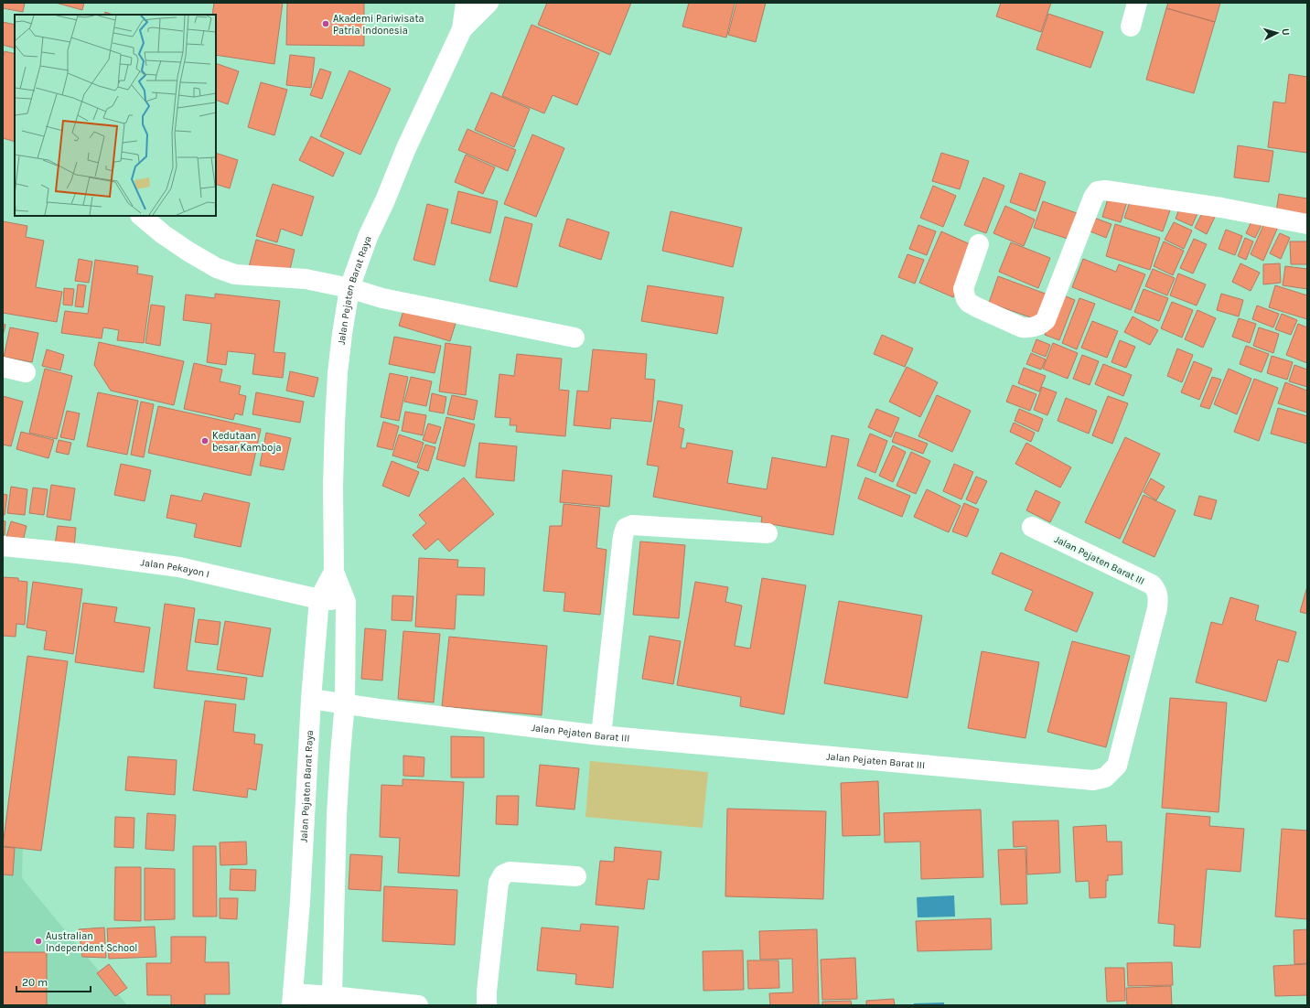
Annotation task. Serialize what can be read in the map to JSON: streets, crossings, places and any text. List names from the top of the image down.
{
  "streets": {
    "street": ["Jalan Pejaten Barat Raya", "Jalan Pejaten Barat III", "Jalan Pekayon I"]
  },
  "crossings": [
    ["Jalan Pejaten Barat Raya", "Jalan Pejaten Barat III"],
    ["Jalan Pejaten Barat Raya", "Jalan Pekayon I"]
  ],
  "places": ["Akademi Pariwisata Patria Indonesia", "Kedutaan besar Kamboja", "Australian Independent School"],
  "scale_bar": "20 m",
  "north": "right"
}
